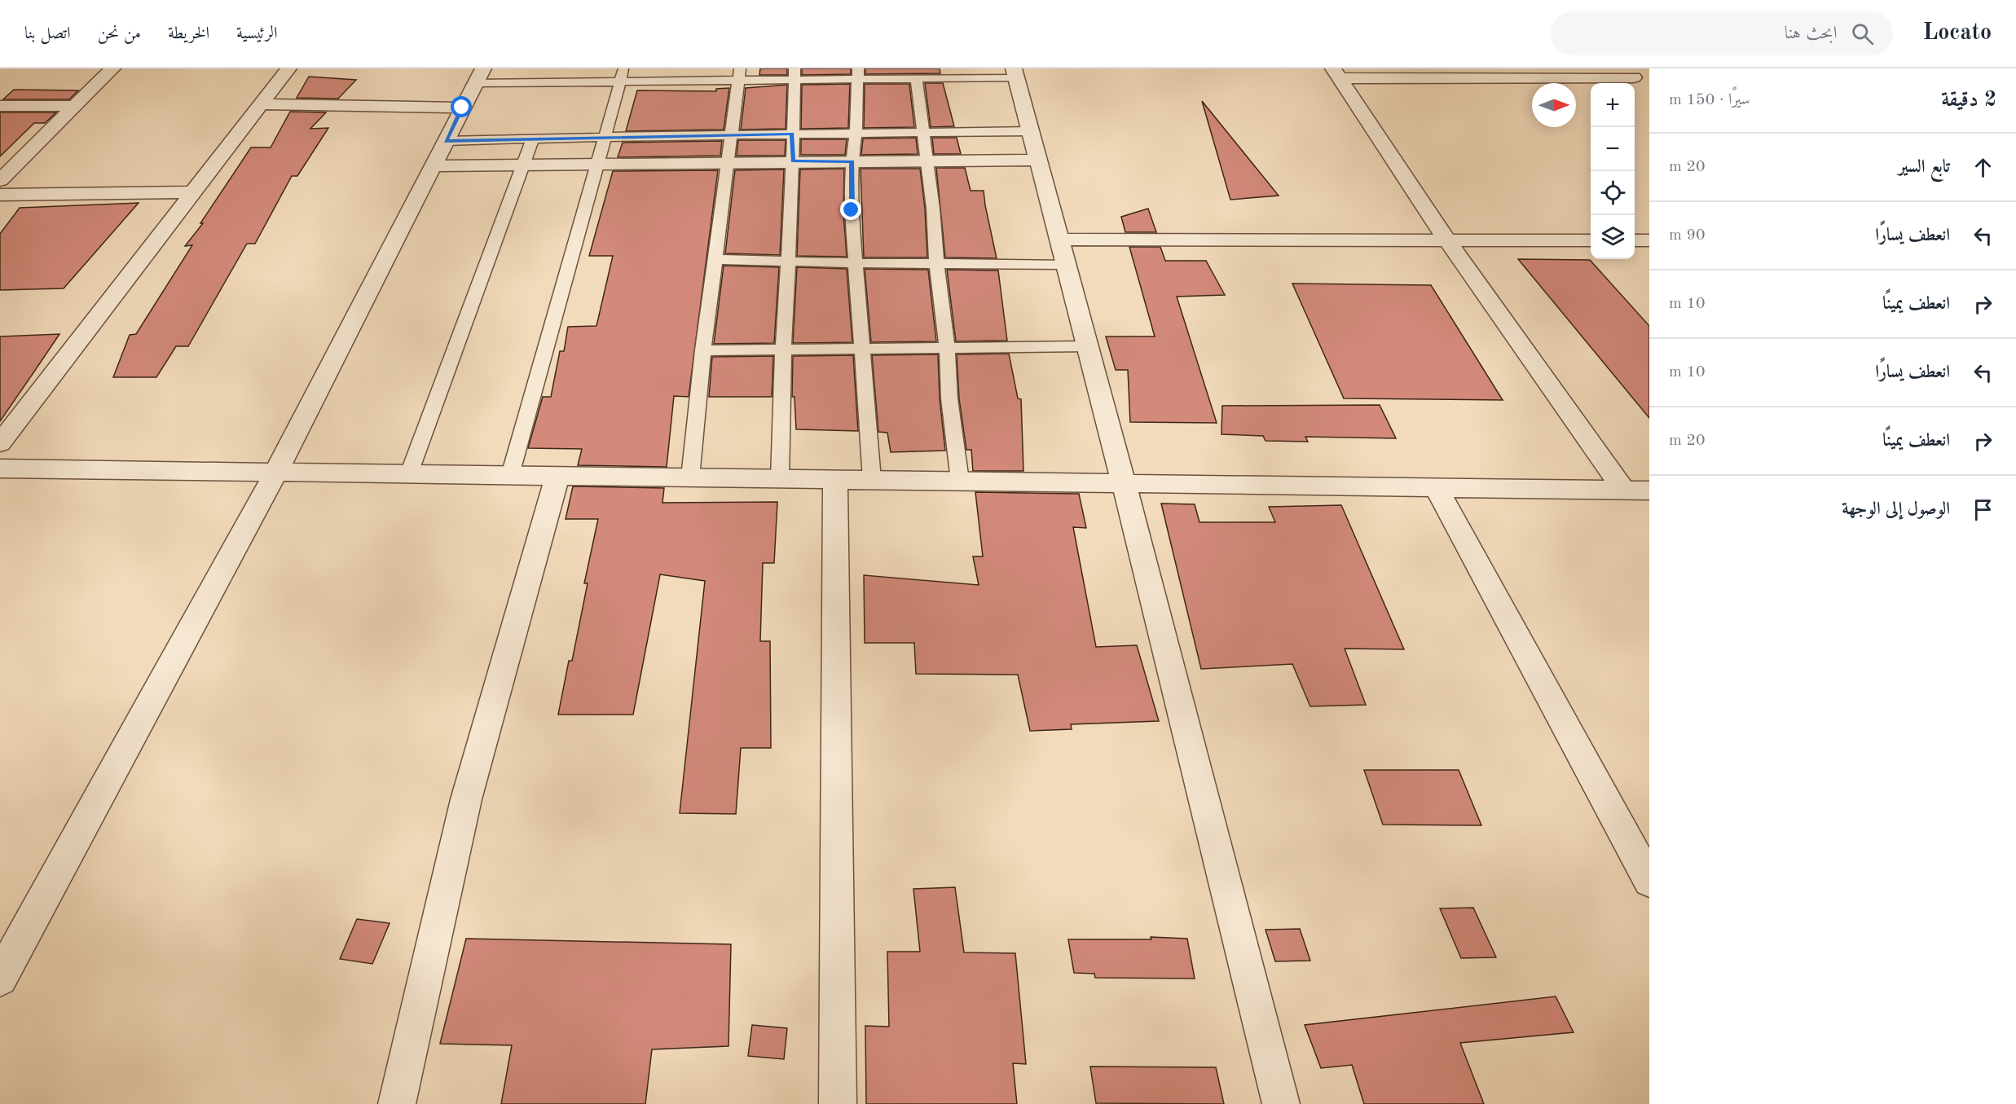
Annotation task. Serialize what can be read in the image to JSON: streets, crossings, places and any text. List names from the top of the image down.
{
  "north": "right",
  "page": {
    "header": "Locato",
    "search": "ابحث هنا",
    "nav": [
      "الرئيسية",
      "الخريطة",
      "من نحن",
      "اتصل بنا"
    ],
    "heading": ["2 دقيقة", "سيرًا · 150 m"],
    "map_buttons": ["+", "−"],
    "list": [
      ["تابع السير", "20 m"],
      ["انعطف يسارًا", "90 m"],
      ["انعطف يمينًا", "10 m"],
      ["انعطف يسارًا", "10 m"],
      ["انعطف يمينًا", "20 m"],
      "الوصول إلى الوجهة"
    ]
  }
}
